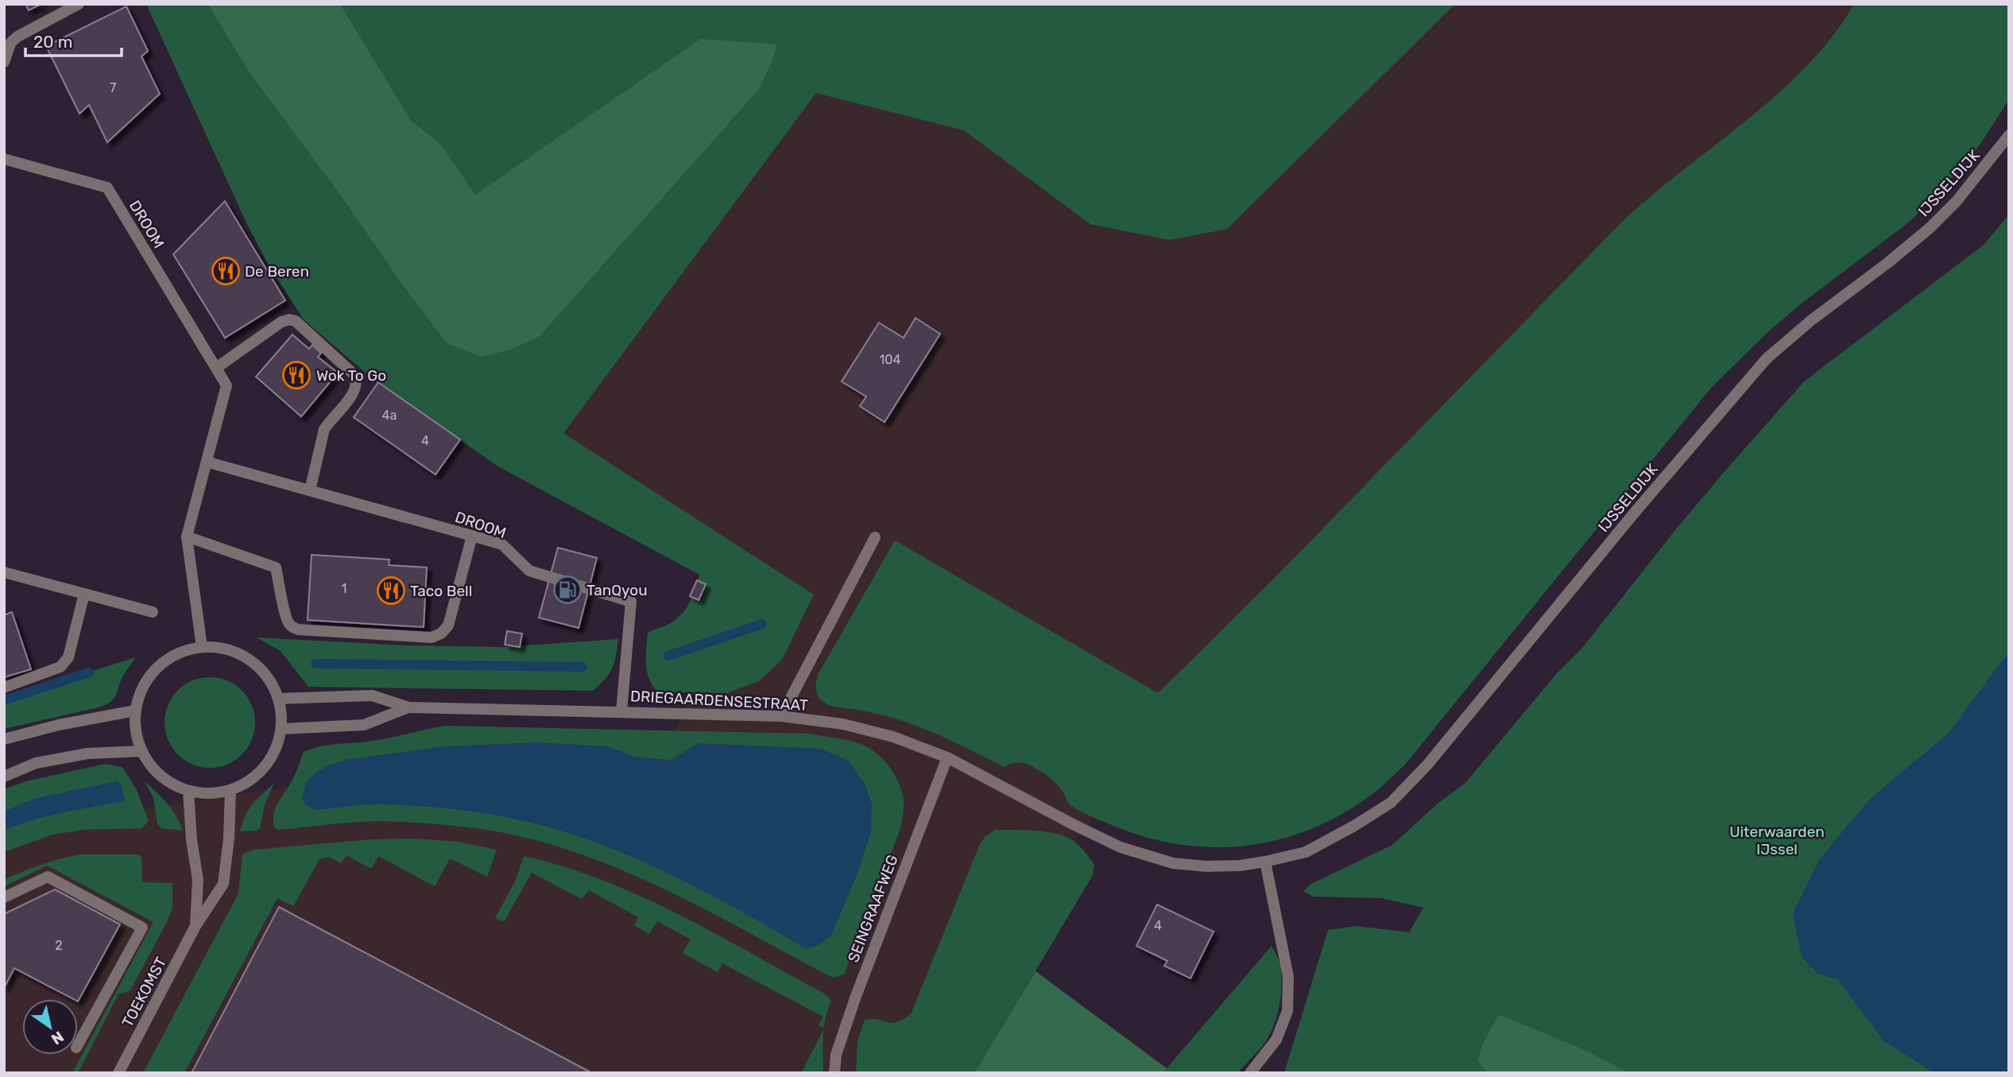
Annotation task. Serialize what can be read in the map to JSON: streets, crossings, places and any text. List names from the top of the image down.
{
  "streets": {
    "street": [
      "IJSSELDIJK",
      "DROOM",
      "DRIEGAARDENSESTRAAT",
      "SEINGRAAFWEG",
      "TOEKOMST"
    ]
  },
  "crossings": [
    ["IJSSELDIJK", "DRIEGAARDENSESTRAAT"],
    ["DROOM", "DRIEGAARDENSESTRAAT"],
    ["DROOM", "TOEKOMST"],
    ["DRIEGAARDENSESTRAAT", "SEINGRAAFWEG"],
    ["DRIEGAARDENSESTRAAT", "TOEKOMST"]
  ],
  "parks": ["Uiterwaarden IJssel"],
  "places": {
    "restaurant": ["De Beren", "Wok To Go", "Taco Bell"],
    "fuel station": ["TanQyou"]
  },
  "house_numbers": [
    "7",
    "104",
    "4a",
    "4",
    "1",
    "4",
    "2"
  ],
  "scale_bar": "20 m",
  "north": "bottom right"
}
